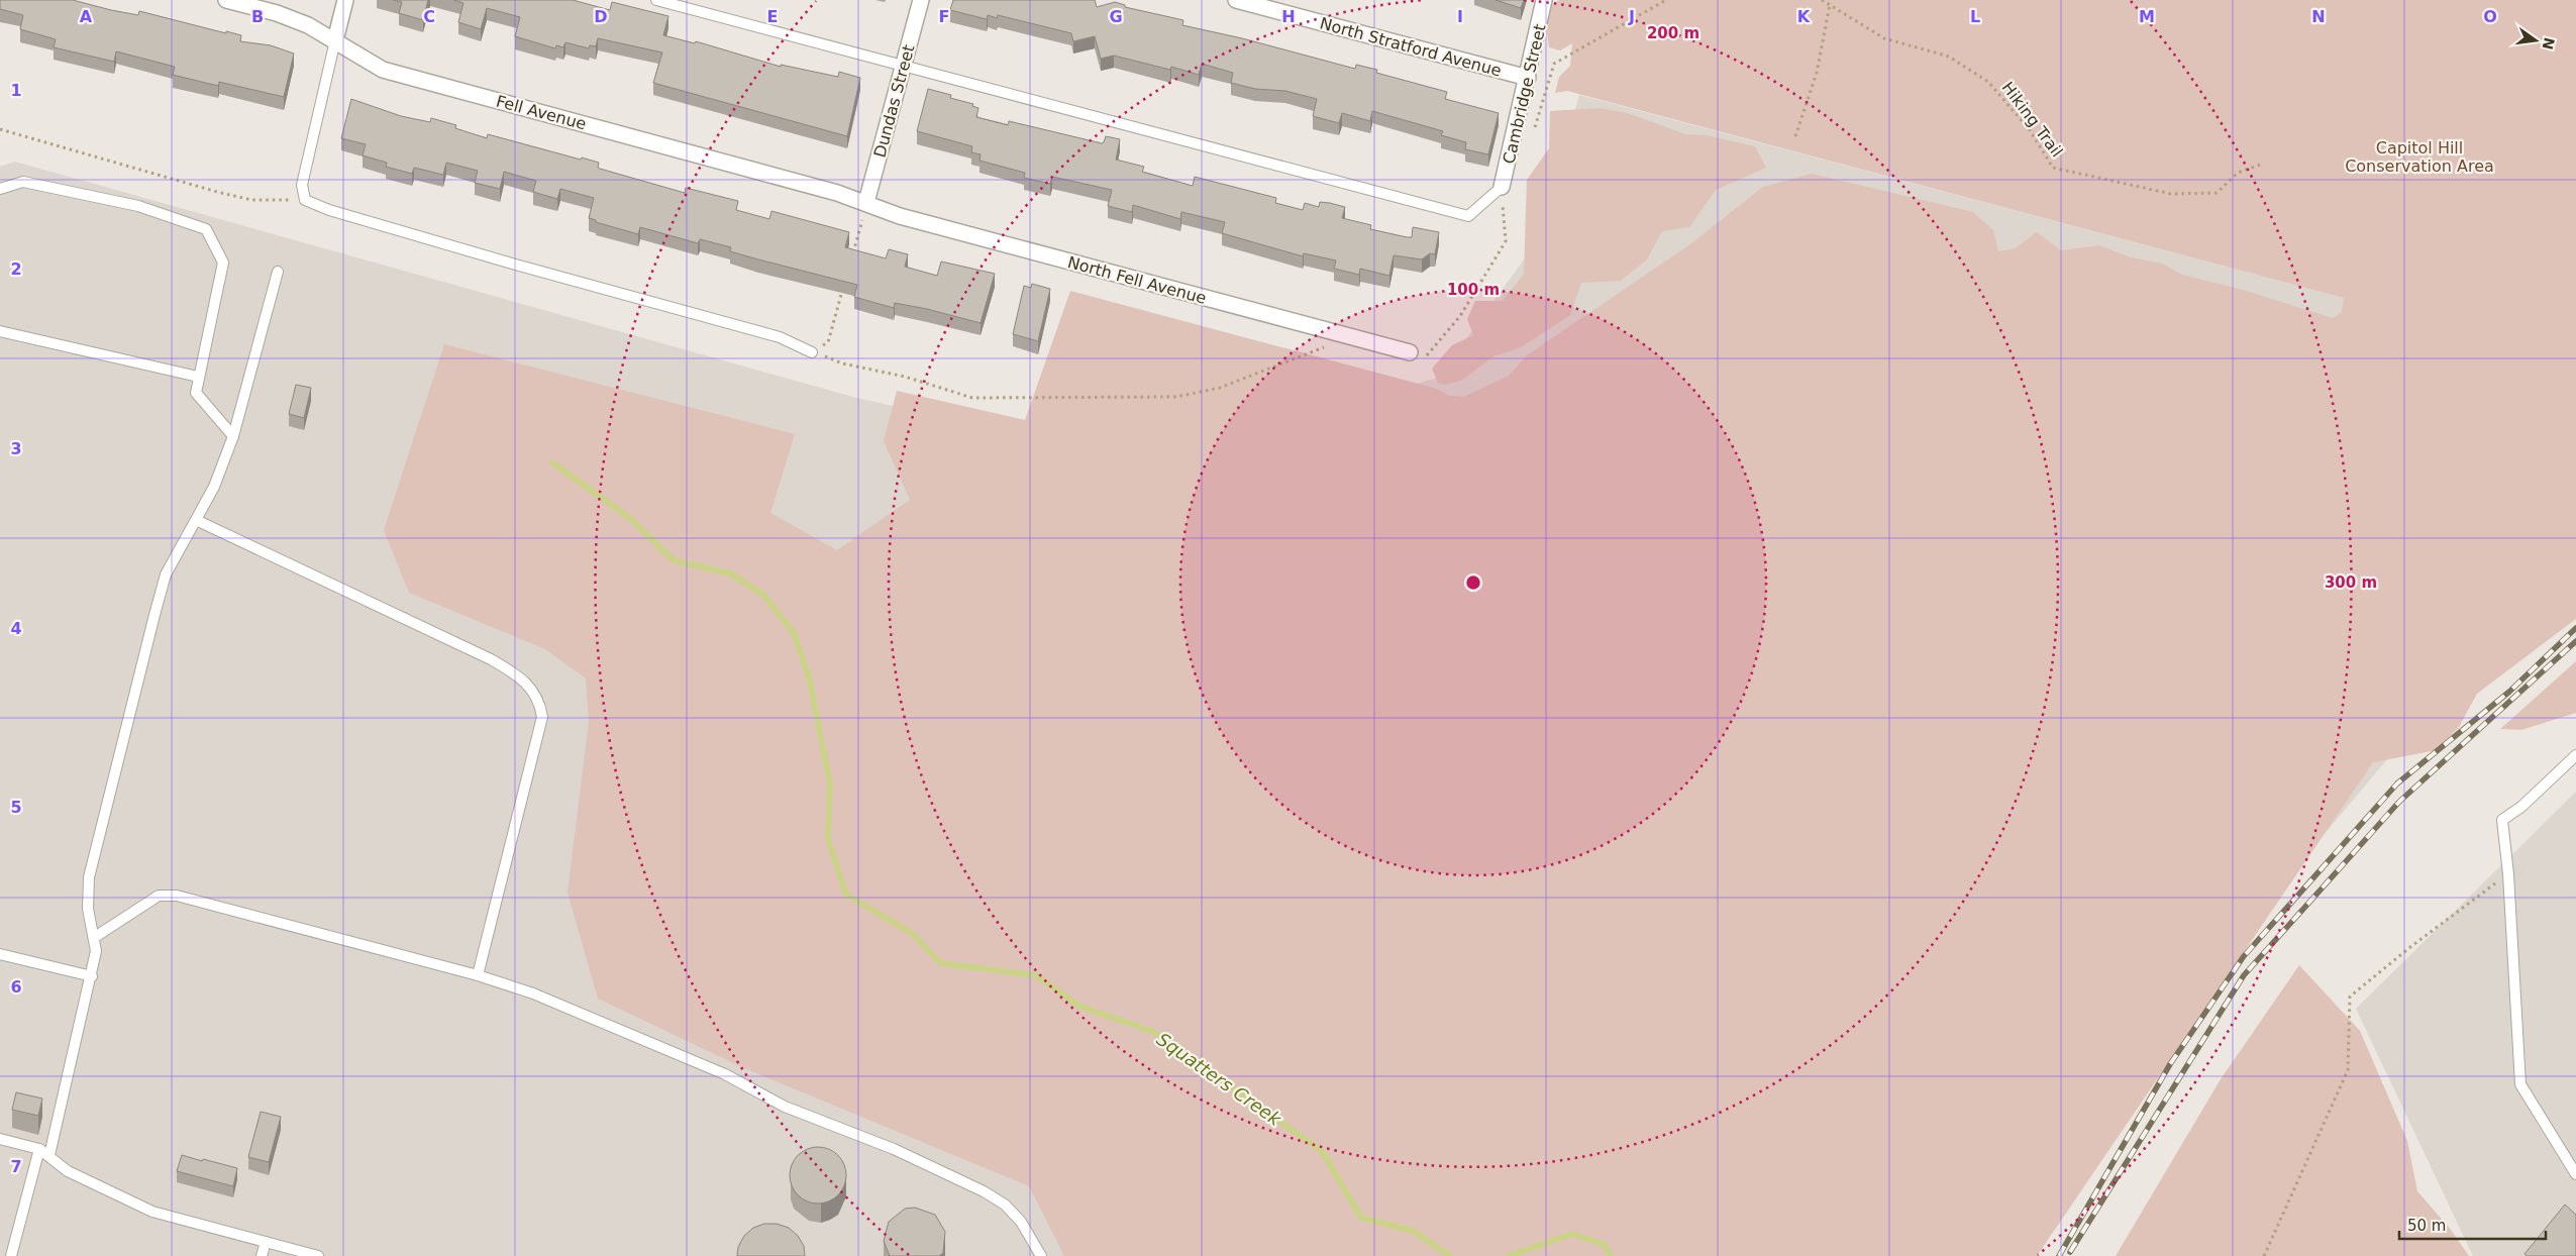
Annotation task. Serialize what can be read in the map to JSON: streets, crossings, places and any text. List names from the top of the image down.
{
  "streets": {
    "street": [
      "North Stratford Avenue",
      "Cambridge Street",
      "Dundas Street",
      "Fell Avenue",
      "North Fell Avenue"
    ],
    "path": ["Hiking Trail"]
  },
  "crossings": [
    ["North Stratford Avenue", "Cambridge Street"],
    ["Dundas Street", "Fell Avenue"],
    ["Dundas Street", "North Fell Avenue"],
    ["Fell Avenue", "North Fell Avenue"]
  ],
  "water": ["Squatters Creek"],
  "parks": ["Capitol Hill Conservation Area"],
  "scale_bar": "50 m",
  "north": "right",
  "grid": {
    "columns": [
      "A",
      "B",
      "C",
      "D",
      "E",
      "F",
      "G",
      "H",
      "I",
      "J",
      "K",
      "L",
      "M",
      "N",
      "O"
    ],
    "rows": [
      "1",
      "2",
      "3",
      "4",
      "5",
      "6",
      "7"
    ]
  },
  "rings": ["200 m", "100 m", "300 m"]
}
